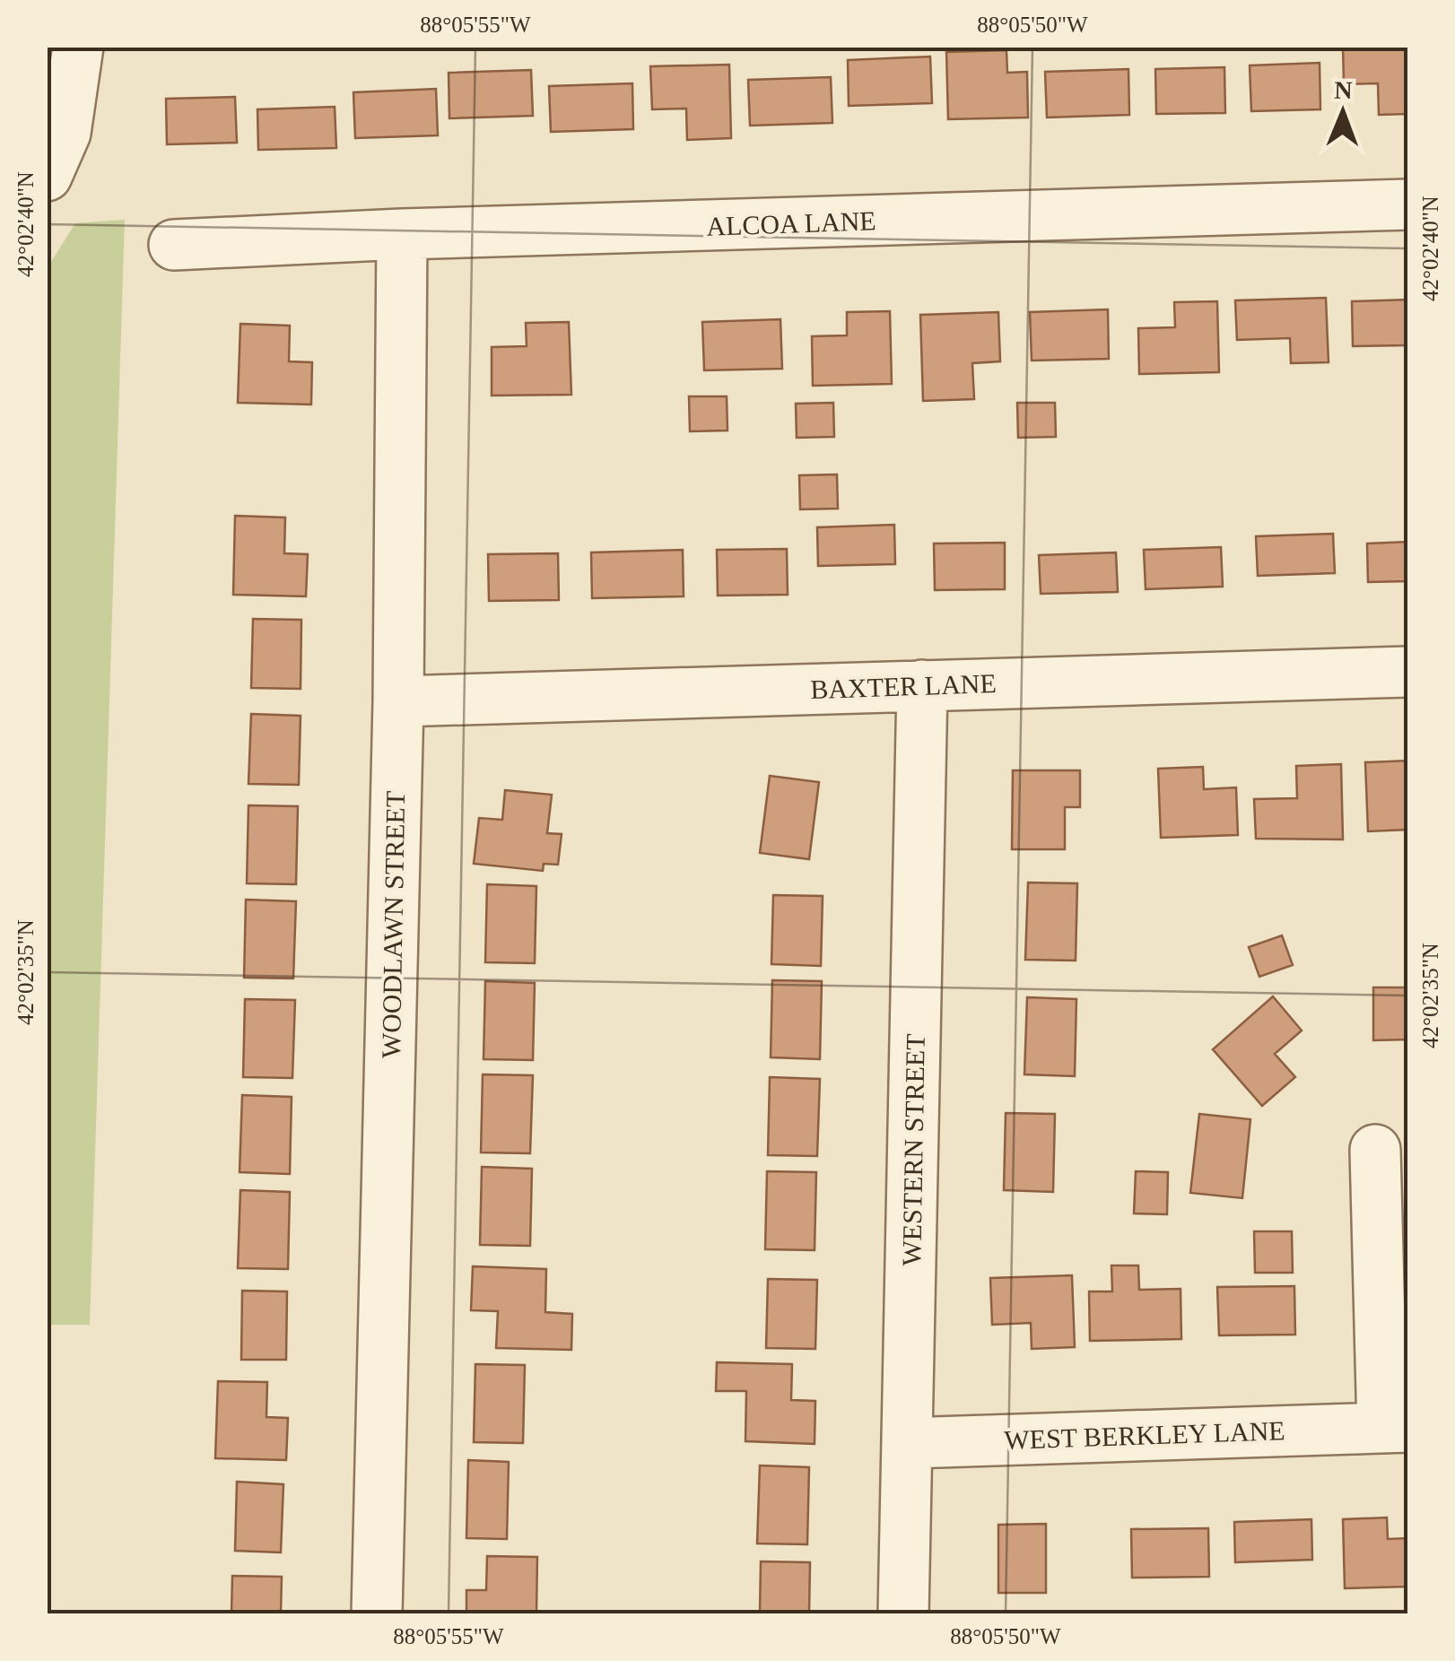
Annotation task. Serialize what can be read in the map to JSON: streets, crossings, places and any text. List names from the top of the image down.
{
  "streets": {
    "street": [
      "ALCOA LANE",
      "BAXTER LANE",
      "WOODLAWN STREET",
      "WESTERN STREET",
      "WEST BERKLEY LANE"
    ]
  },
  "crossings": [
    ["ALCOA LANE", "WOODLAWN STREET"],
    ["BAXTER LANE", "WOODLAWN STREET"],
    ["BAXTER LANE", "WESTERN STREET"],
    ["WESTERN STREET", "WEST BERKLEY LANE"]
  ],
  "north": "top",
  "coordinates": [
    "88°05'55\"W",
    "88°05'50\"W",
    "42°02'40\"N",
    "42°02'35\"N"
  ]
}
